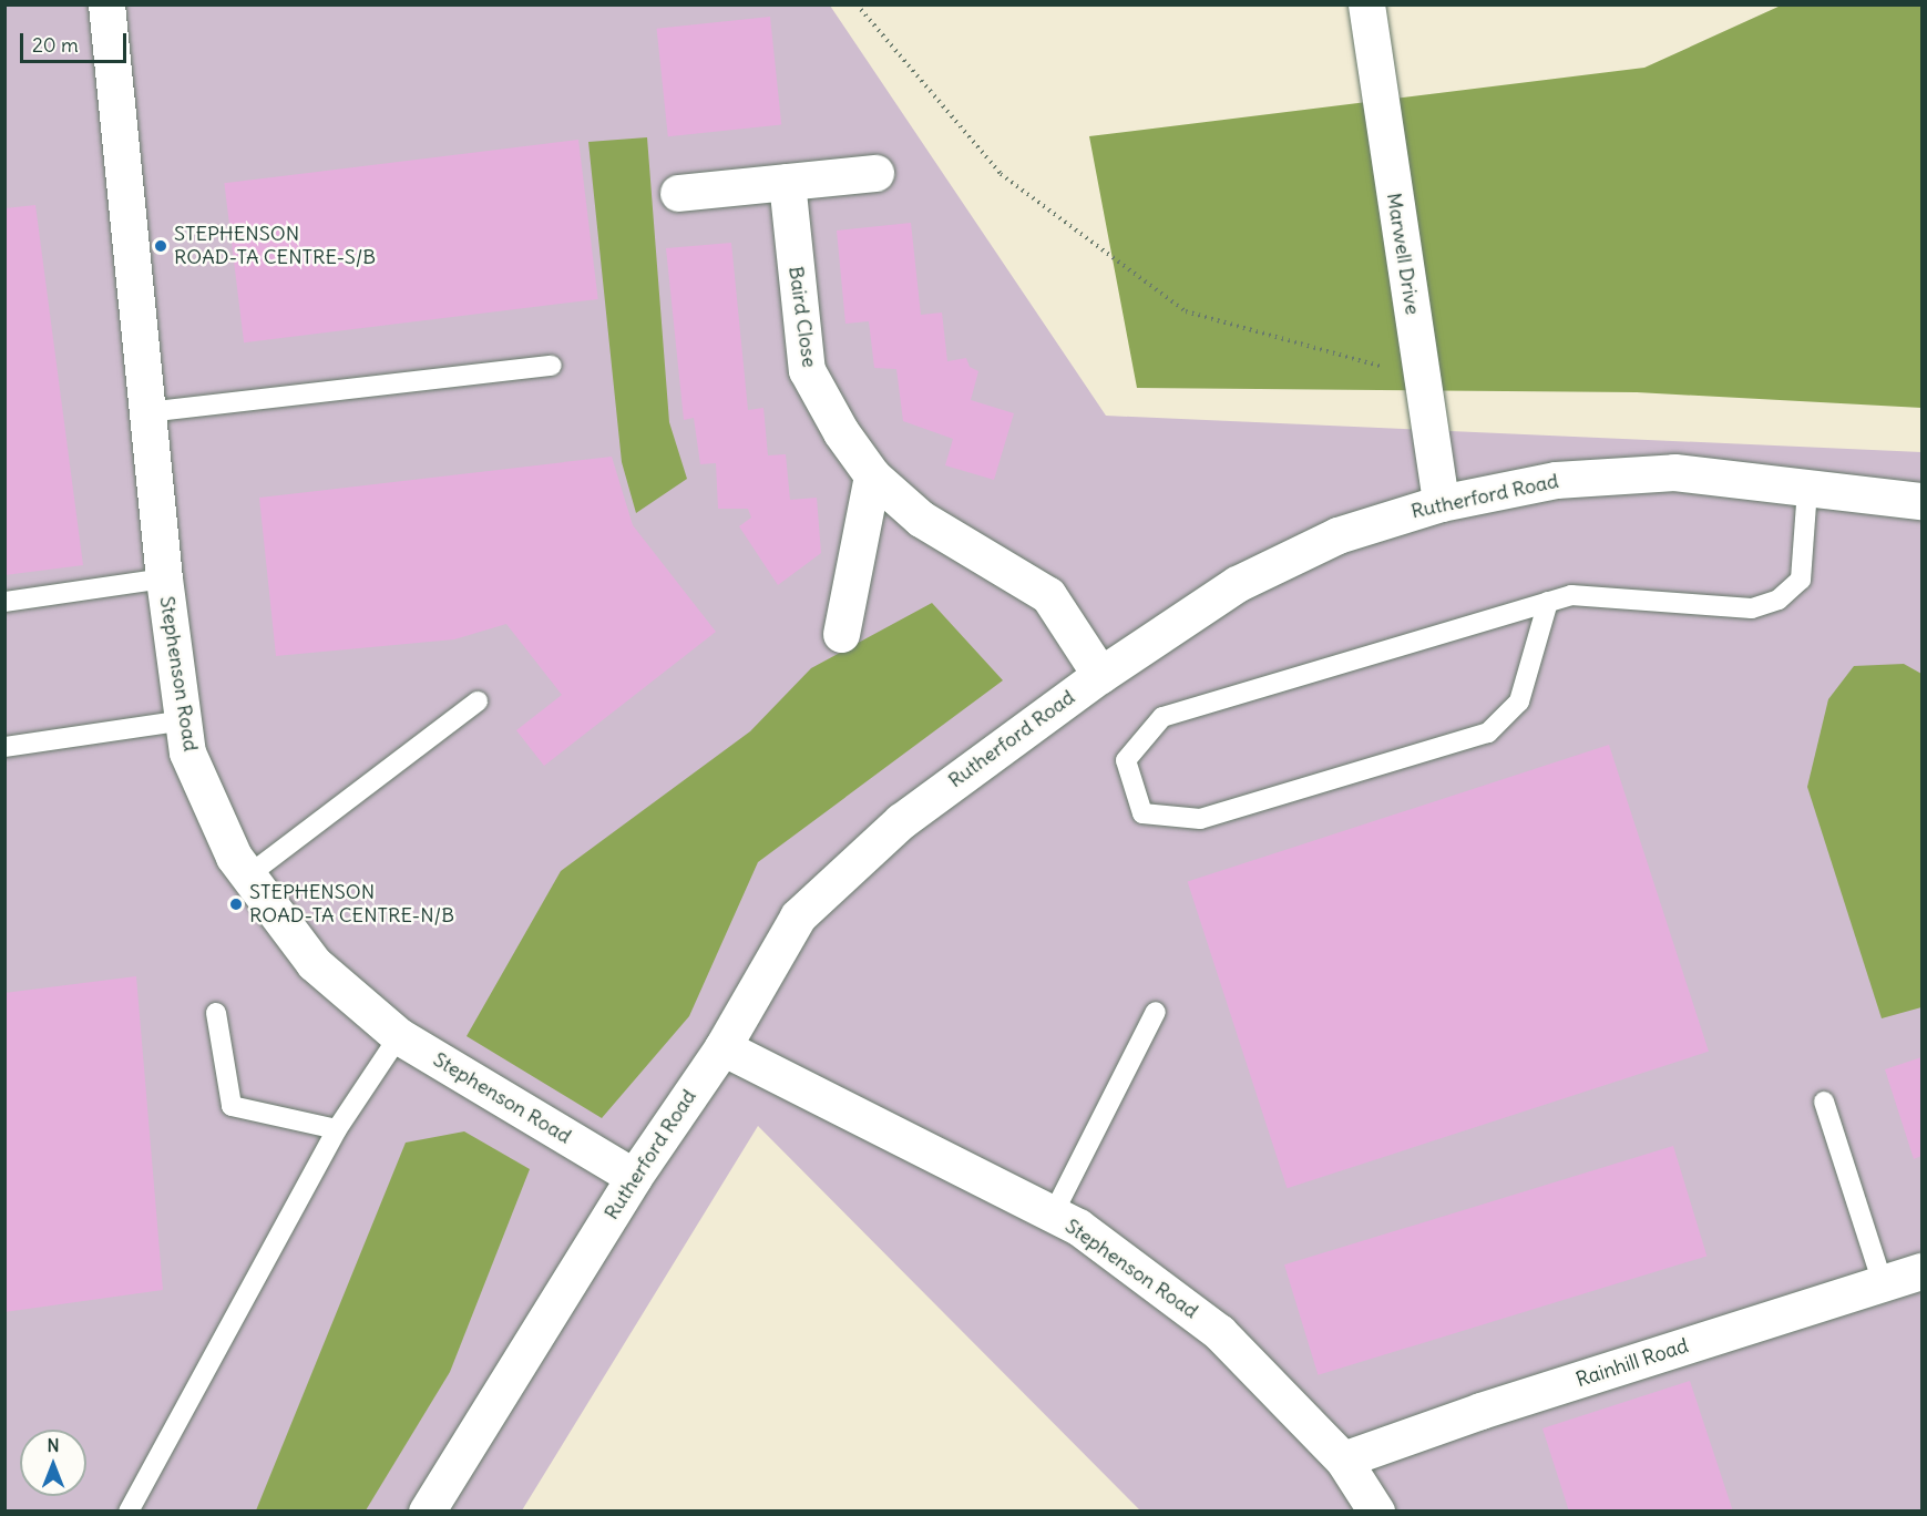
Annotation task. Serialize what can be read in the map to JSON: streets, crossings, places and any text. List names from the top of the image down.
{
  "streets": {
    "street": [
      "Marwell Drive",
      "Baird Close",
      "Rutherford Road",
      "Stephenson Road",
      "Rainhill Road"
    ]
  },
  "crossings": [
    ["Marwell Drive", "Rutherford Road"],
    ["Baird Close", "Rutherford Road"],
    ["Rutherford Road", "Stephenson Road"],
    ["Stephenson Road", "Rainhill Road"]
  ],
  "places": ["STEPHENSON ROAD-TA CENTRE-S/B", "STEPHENSON ROAD-TA CENTRE-N/B"],
  "scale_bar": "20 m",
  "north": "top"
}
